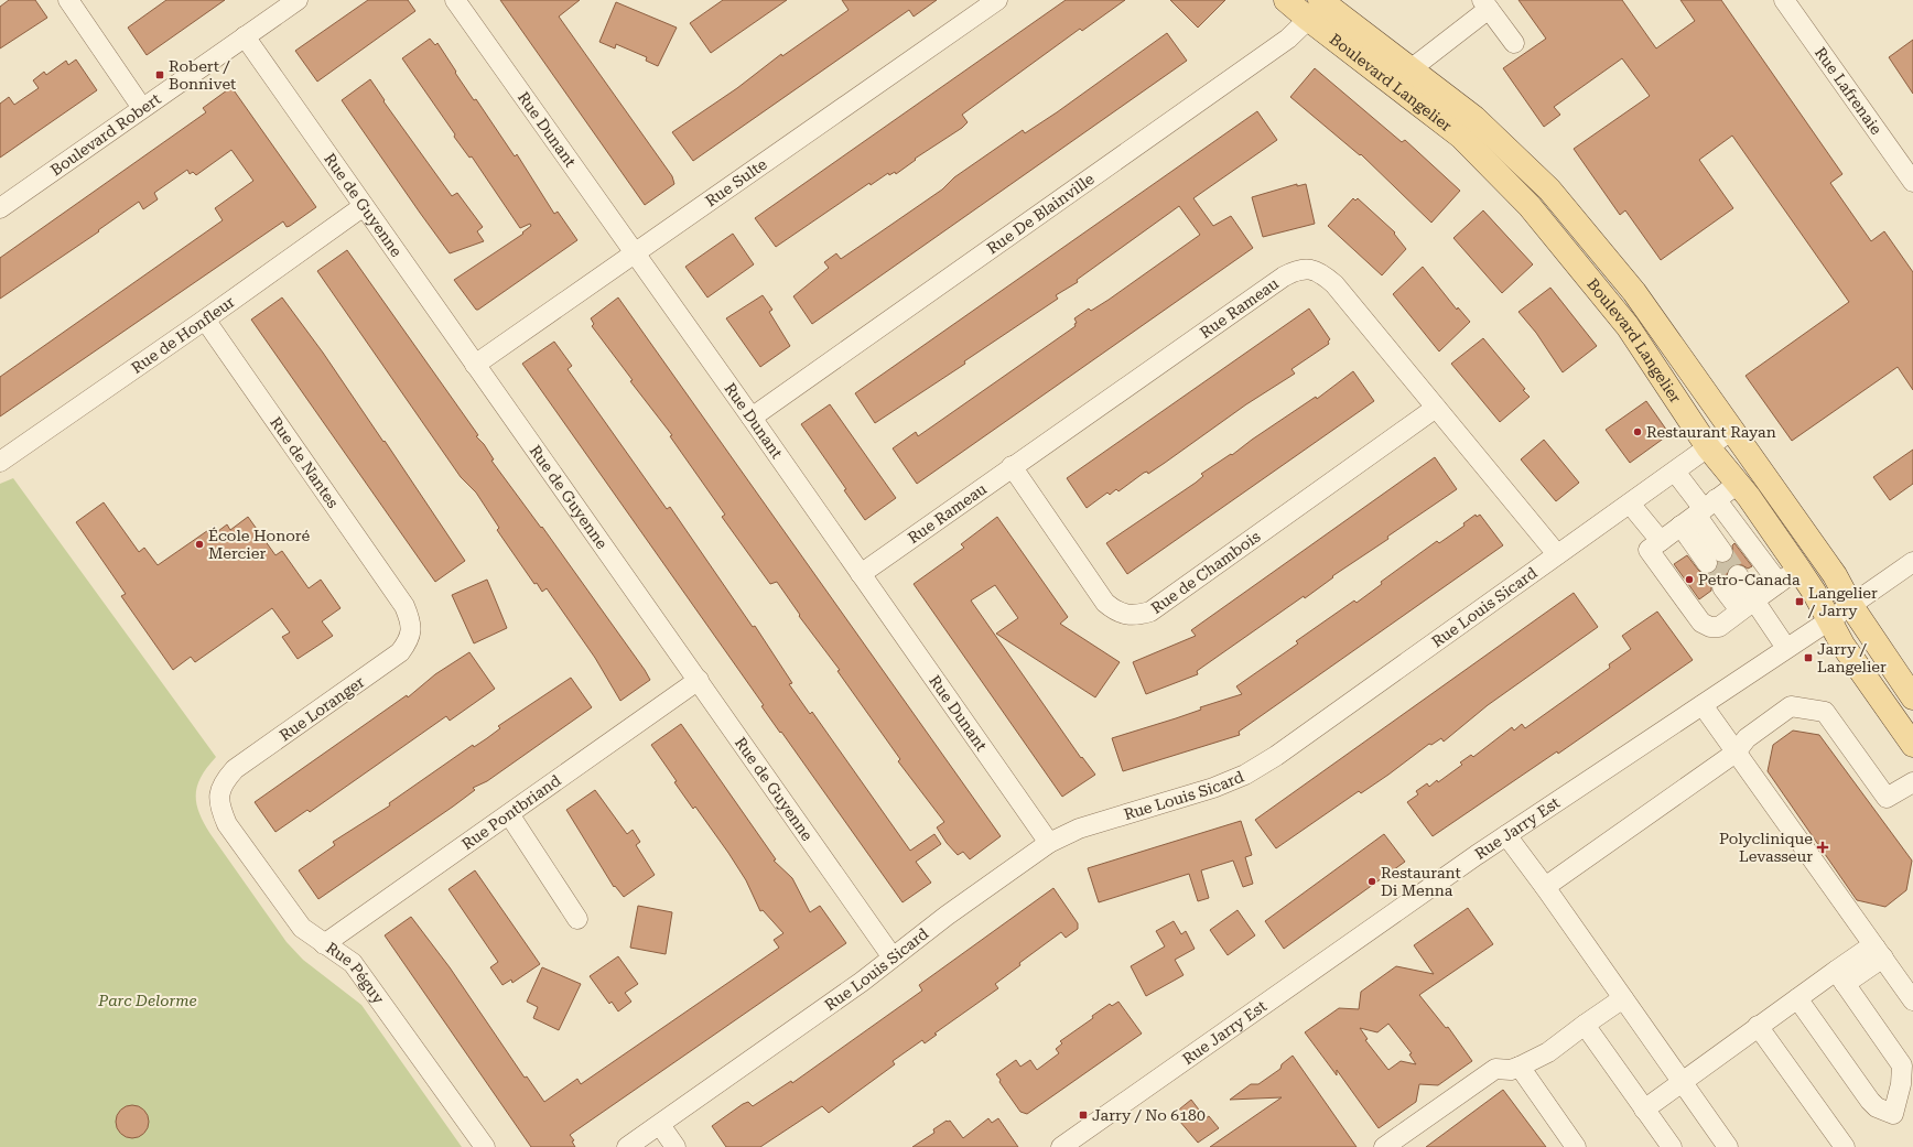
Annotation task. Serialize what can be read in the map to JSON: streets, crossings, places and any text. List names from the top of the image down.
{
  "streets": {
    "main road": ["Boulevard Langelier"],
    "street": [
      "Rue Lafrenaie",
      "Rue Dunant",
      "Boulevard Robert",
      "Rue Sulte",
      "Rue de Guyenne",
      "Rue De Blainville",
      "Rue Rameau",
      "Rue de Honfleur",
      "Rue de Nantes",
      "Rue de Chambois",
      "Rue Louis Sicard",
      "Rue Loranger",
      "Rue Pontbriand",
      "Rue Jarry Est",
      "Rue Péguy"
    ]
  },
  "crossings": [
    ["Boulevard Langelier", "Rue De Blainville"],
    ["Boulevard Langelier", "Rue Louis Sicard"],
    ["Boulevard Langelier", "Rue Jarry Est"],
    ["Rue Dunant", "Rue Sulte"],
    ["Rue Dunant", "Rue De Blainville"],
    ["Rue Dunant", "Rue Rameau"],
    ["Rue Dunant", "Rue Louis Sicard"],
    ["Boulevard Robert", "Rue de Guyenne"],
    ["Rue Sulte", "Rue de Guyenne"],
    ["Rue de Guyenne", "Rue de Honfleur"],
    ["Rue de Guyenne", "Rue Louis Sicard"],
    ["Rue de Guyenne", "Rue Pontbriand"],
    ["Rue Rameau", "Rue de Chambois"],
    ["Rue Rameau", "Rue Louis Sicard"],
    ["Rue de Honfleur", "Rue de Nantes"],
    ["Rue de Nantes", "Rue Loranger"],
    ["Rue Loranger", "Rue Péguy"],
    ["Rue Pontbriand", "Rue Péguy"]
  ],
  "parks": ["Parc Delorme"],
  "places": {
    "transit": [
      "Robert / Bonnivet",
      "Langelier / Jarry",
      "Jarry / Langelier",
      "Jarry / No 6180"
    ],
    "other": [
      "Restaurant Rayan",
      "École Honoré Mercier",
      "Petro-Canada",
      "Restaurant Di Menna"
    ],
    "health": ["Polyclinique Levasseur"]
  }
}
